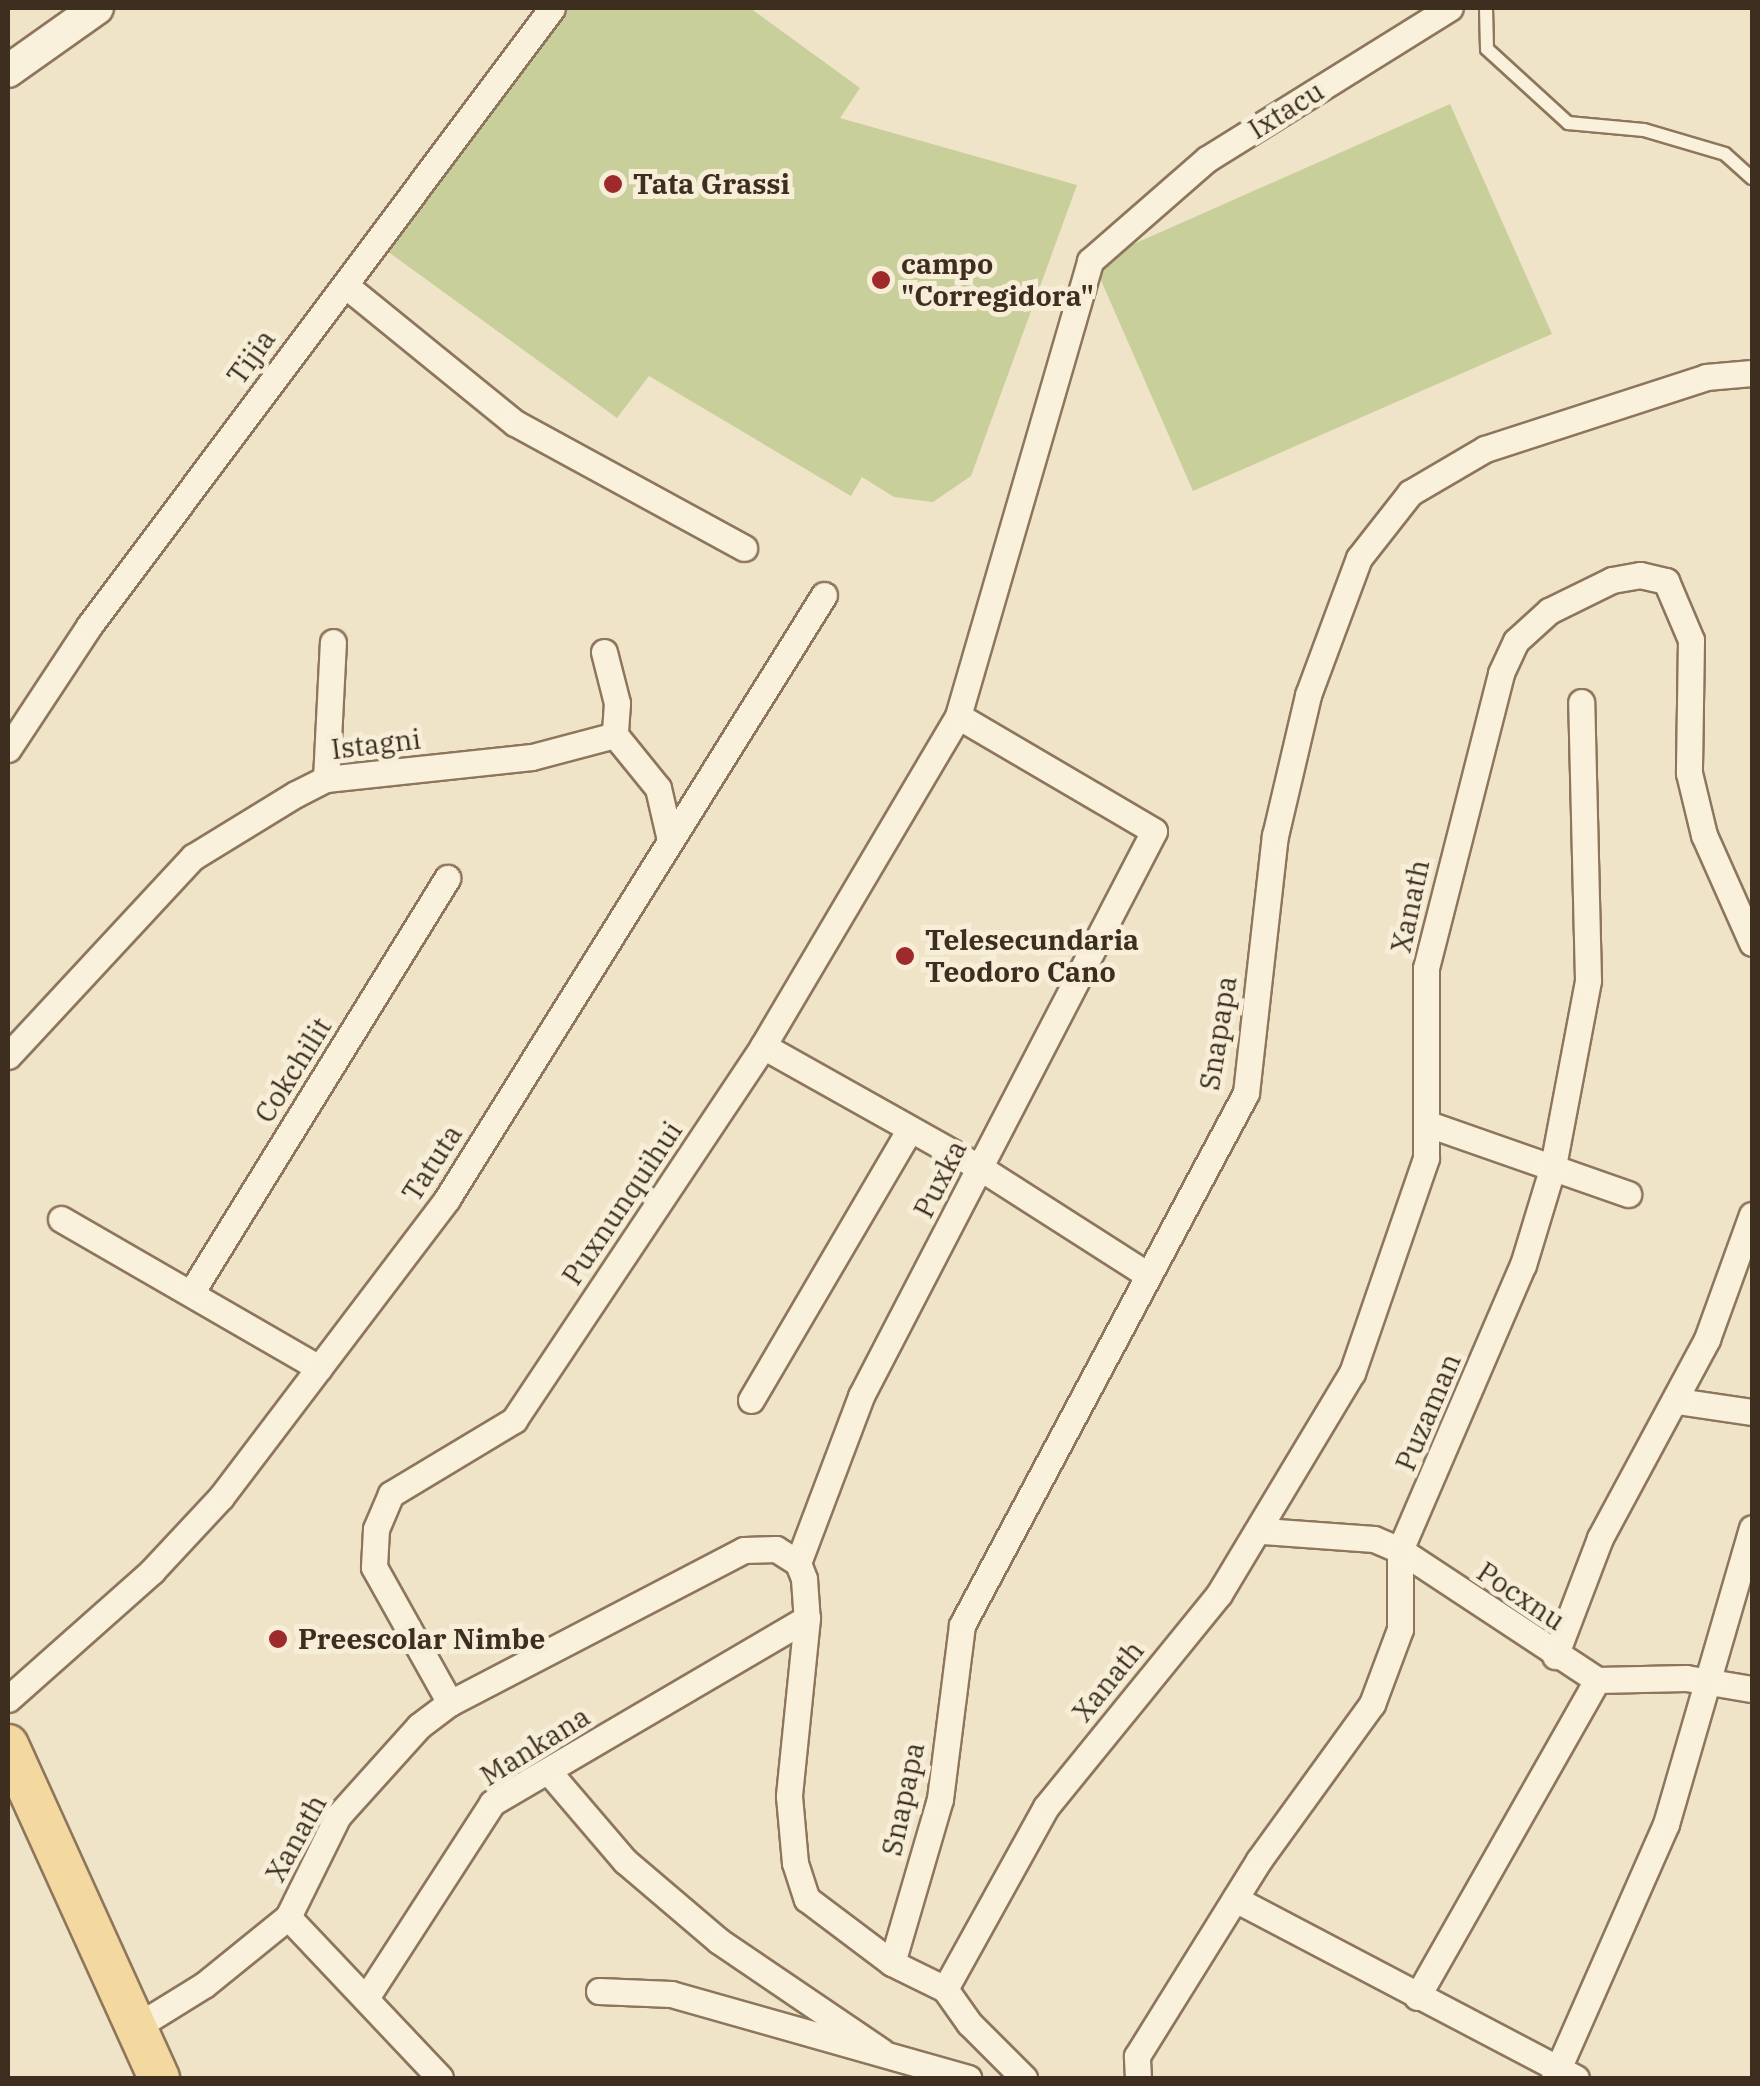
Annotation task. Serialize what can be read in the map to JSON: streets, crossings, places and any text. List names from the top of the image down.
{
  "streets": {
    "street": [
      "Ixtacu",
      "Tijia",
      "Istagni",
      "Xanath",
      "Snapapa",
      "Cokchilit",
      "Tatuta",
      "Puxka",
      "Puxnunquihui",
      "Puzaman",
      "Pocxnu",
      "Mankana"
    ]
  },
  "crossings": [
    ["Ixtacu", "Puxka"],
    ["Ixtacu", "Puxnunquihui"],
    ["Xanath", "Puxka"],
    ["Xanath", "Puxnunquihui"],
    ["Xanath", "Pocxnu"],
    ["Puxka", "Puxnunquihui"],
    ["Puzaman", "Pocxnu"]
  ],
  "places": [
    "Tata Grassi",
    "campo \"Corregidora\"",
    "Telesecundaria Teodoro Cano",
    "Preescolar Nimbe"
  ]
}
